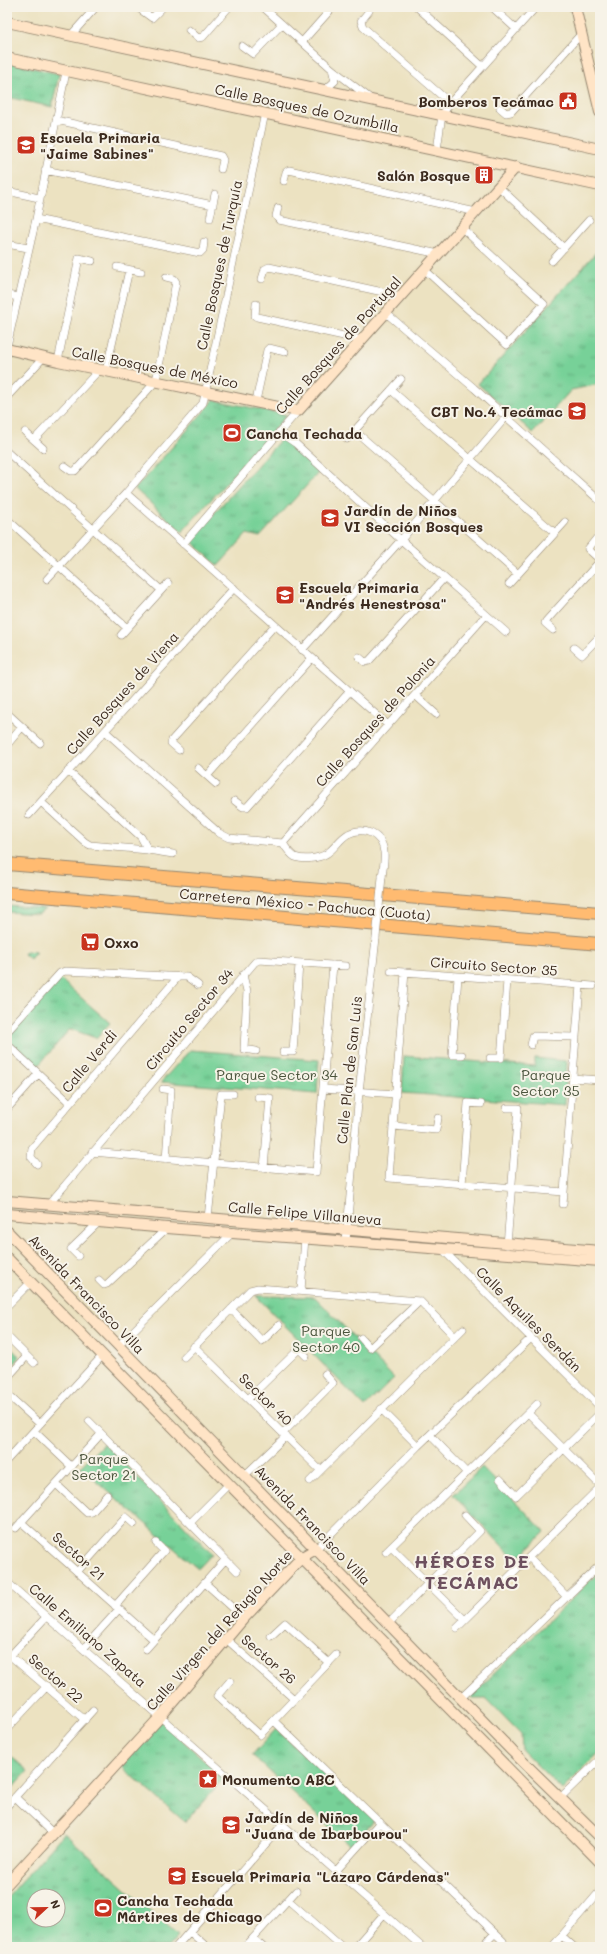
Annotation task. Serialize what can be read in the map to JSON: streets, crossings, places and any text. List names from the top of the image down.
{
  "streets": {
    "highway": ["Carretera México - Pachuca (Cuota)"],
    "street": [
      "Calle Bosques de Ozumbilla",
      "Calle Bosques de Turquía",
      "Calle Bosques de Portugal",
      "Calle Bosques de México",
      "Calle Bosques de Viena",
      "Calle Bosques de Polonia",
      "Circuito Sector 35",
      "Circuito Sector 34",
      "Calle Verdi",
      "Calle Plan de San Luis",
      "Calle Felipe Villanueva",
      "Avenida Francisco Villa",
      "Calle Aquiles Serdán",
      "Sector 40",
      "Sector 21",
      "Calle Virgen del Refugio Norte",
      "Calle Emiliano Zapata",
      "Sector 26",
      "Sector 22"
    ]
  },
  "crossings": [
    ["Calle Bosques de Ozumbilla", "Calle Bosques de Turquía"],
    ["Calle Bosques de Ozumbilla", "Calle Bosques de Portugal"],
    ["Calle Bosques de Turquía", "Calle Bosques de México"],
    ["Calle Bosques de Portugal", "Calle Bosques de México"],
    ["Calle Bosques de Polonia", "Calle Plan de San Luis"],
    ["Circuito Sector 34", "Calle Felipe Villanueva"],
    ["Calle Plan de San Luis", "Calle Felipe Villanueva"],
    ["Calle Felipe Villanueva", "Calle Aquiles Serdán"],
    ["Avenida Francisco Villa", "Calle Virgen del Refugio Norte"],
    ["Calle Aquiles Serdán", "Calle Virgen del Refugio Norte"],
    ["Calle Virgen del Refugio Norte", "Calle Emiliano Zapata"],
    ["Calle Virgen del Refugio Norte", "Sector 26"],
    ["Calle Emiliano Zapata", "Sector 22"]
  ],
  "districts": ["HÉROES DE TECÁMAC"],
  "parks": [
    "Parque Sector 34",
    "Parque Sector 35",
    "Parque Sector 40",
    "Parque Sector 21"
  ],
  "places": {
    "public building": ["Bomberos Tecámac"],
    "school or university": [
      "Escuela Primaria \"Jaime Sabines\"",
      "CBT No.4 Tecámac",
      "Jardín de Niños VI Sección Bosques",
      "Escuela Primaria \"Andrés Henestrosa\"",
      "Jardín de Niños \"Juana de Ibarbourou\"",
      "Escuela Primaria \"Lázaro Cárdenas\""
    ],
    "building": ["Salón Bosque"],
    "sports": ["Cancha Techada", "Cancha Techada Mártires de Chicago"],
    "supermarket": ["Oxxo"],
    "place": ["Monumento ABC"]
  },
  "north": "right"
}
